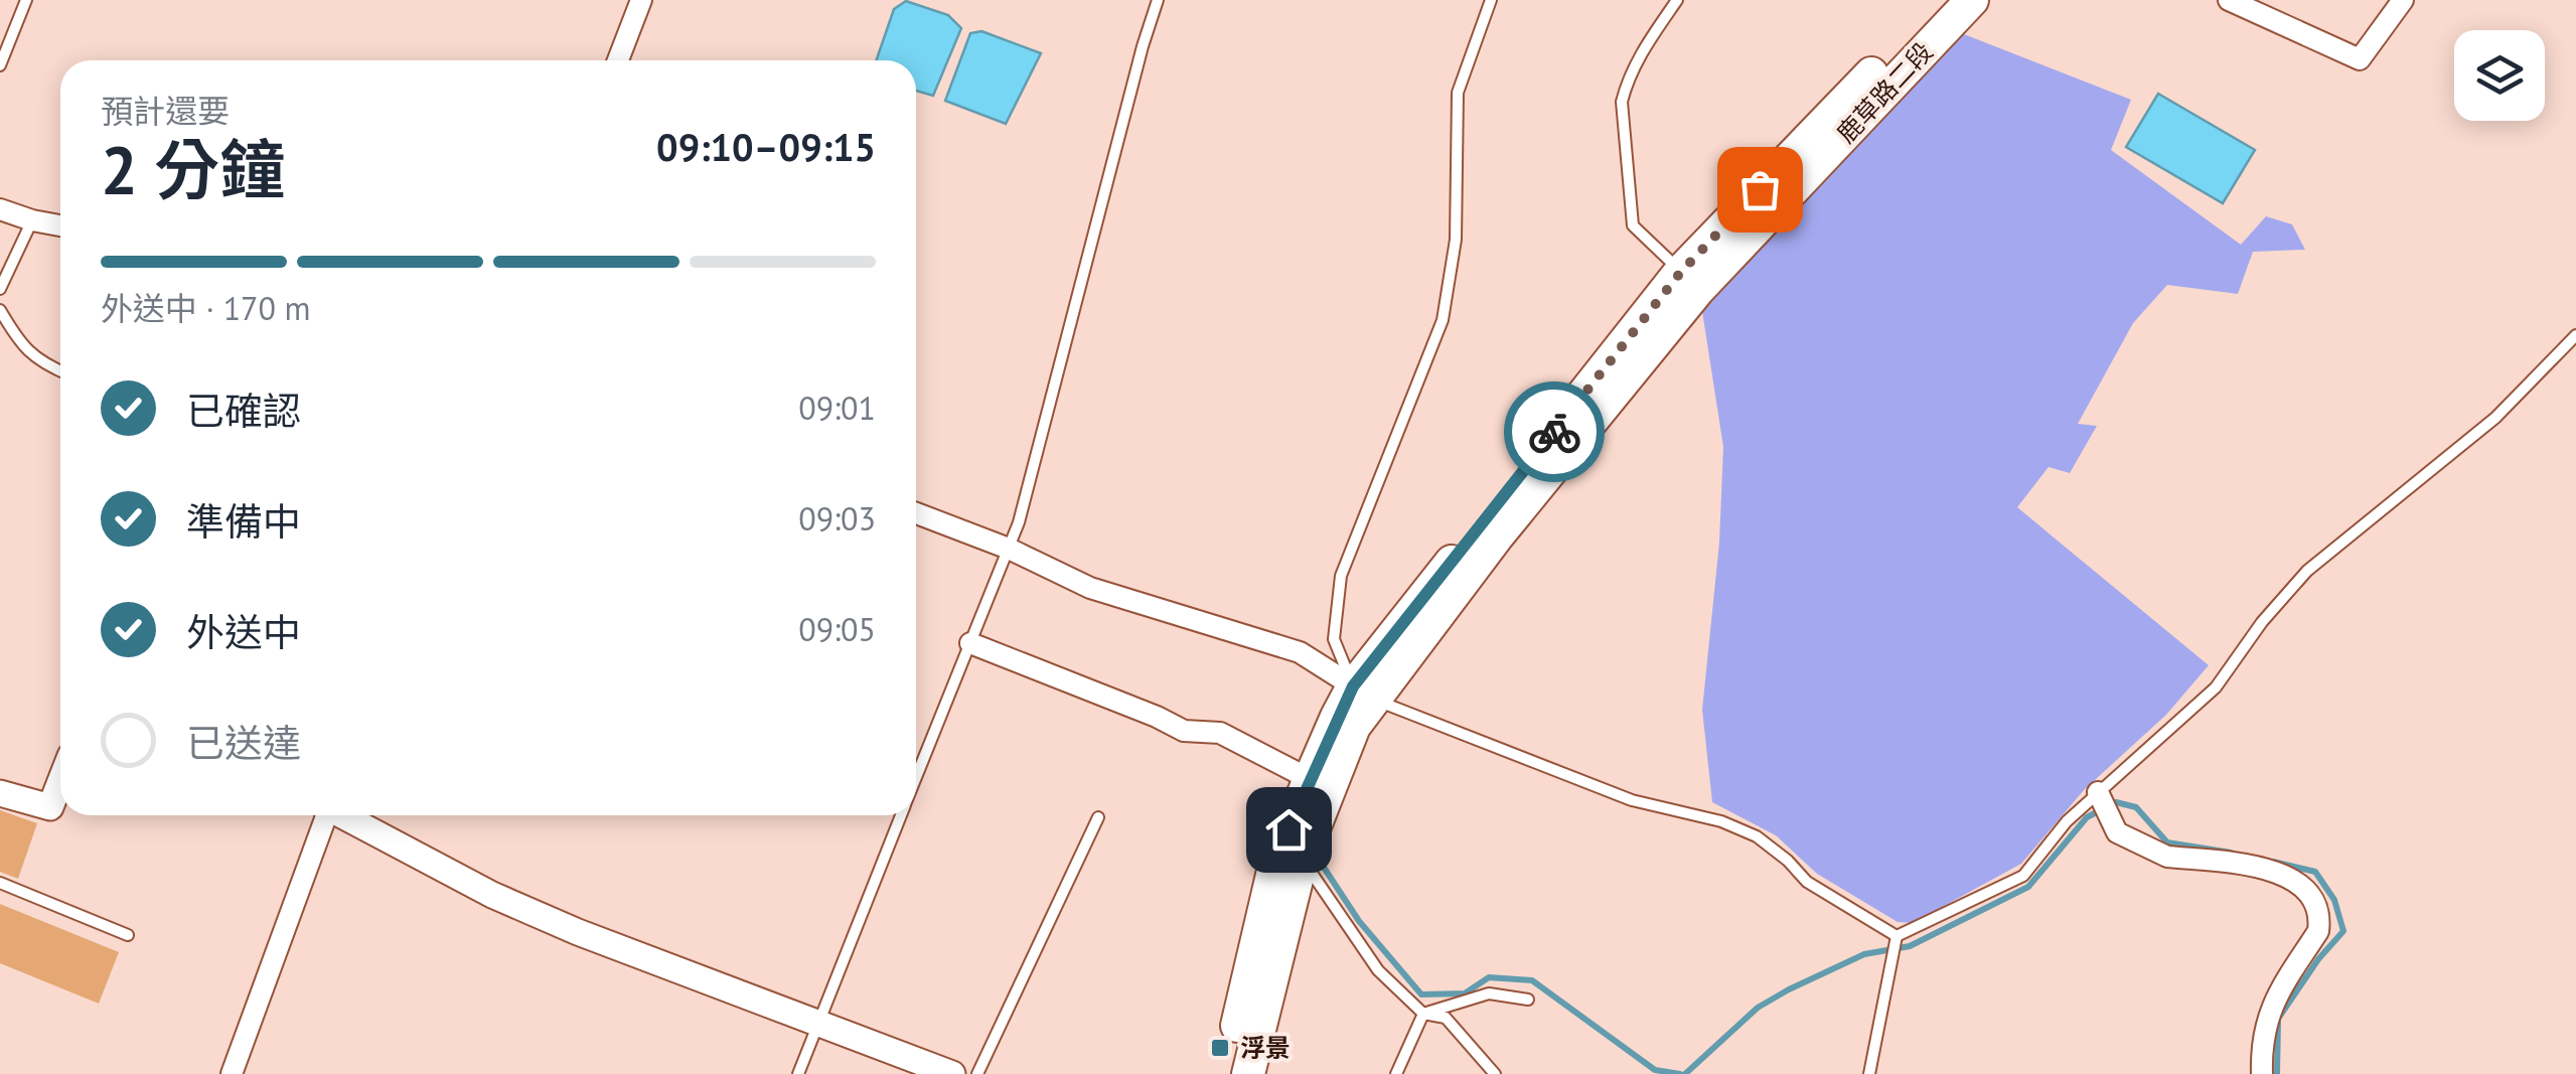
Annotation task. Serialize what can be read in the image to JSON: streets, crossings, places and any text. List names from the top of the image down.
{
  "streets": {
    "main road": ["鹿草路二段"]
  },
  "places": {
    "transit": ["浮景"]
  },
  "page": {
    "heading": ["2 分鐘", "預計還要", "09:10–09:15"],
    "bar": "外送中 · 170 m",
    "list": [
      ["已確認", "09:01"],
      ["準備中", "09:03"],
      ["外送中", "09:05"],
      "已送達"
    ]
  }
}
